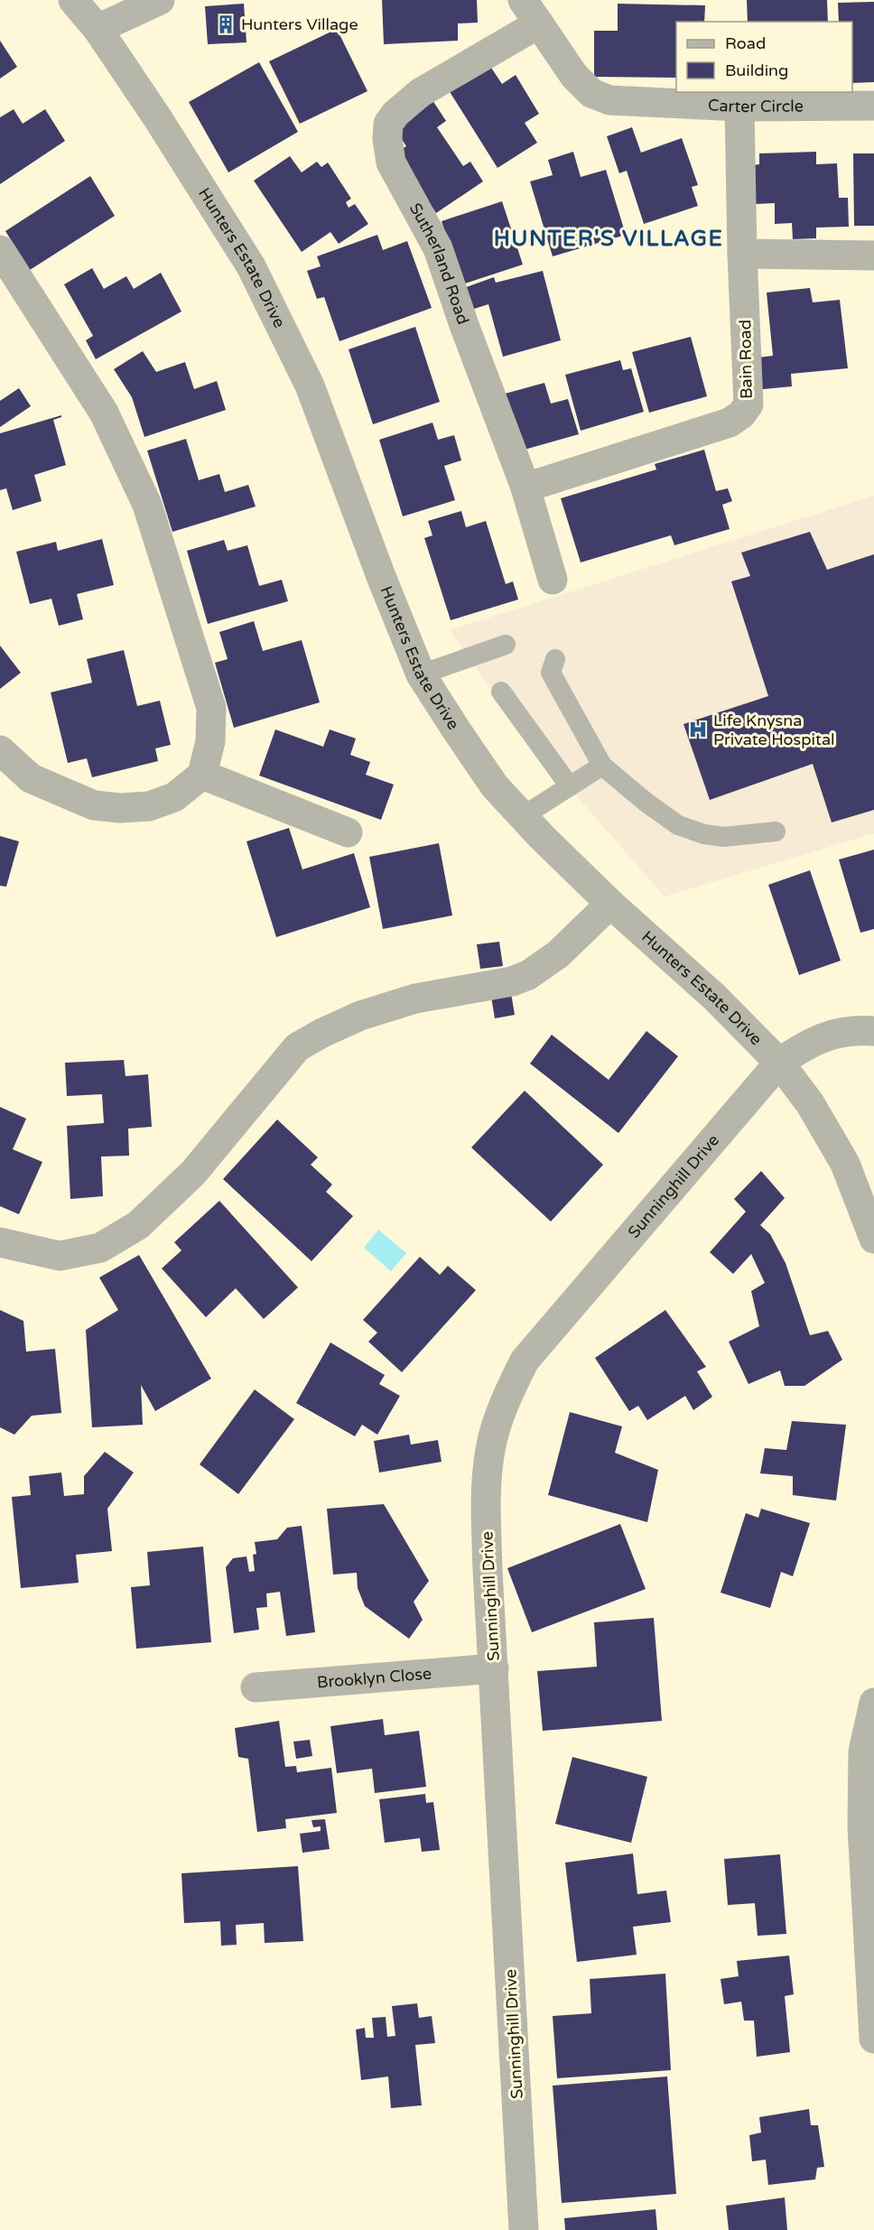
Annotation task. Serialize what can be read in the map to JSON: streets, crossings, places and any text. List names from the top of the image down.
{
  "streets": {
    "street": [
      "Carter Circle",
      "Hunters Estate Drive",
      "Sutherland Road",
      "Bain Road",
      "Sunninghill Drive",
      "Brooklyn Close"
    ]
  },
  "crossings": [
    ["Carter Circle", "Sutherland Road"],
    ["Carter Circle", "Bain Road"],
    ["Hunters Estate Drive", "Sunninghill Drive"],
    ["Sutherland Road", "Bain Road"],
    ["Sunninghill Drive", "Brooklyn Close"]
  ],
  "districts": ["HUNTER'S VILLAGE"],
  "places": {
    "building": ["Hunters Village"],
    "hospital": ["Life Knysna Private Hospital"]
  },
  "legend": ["Road", "Building"]
}
